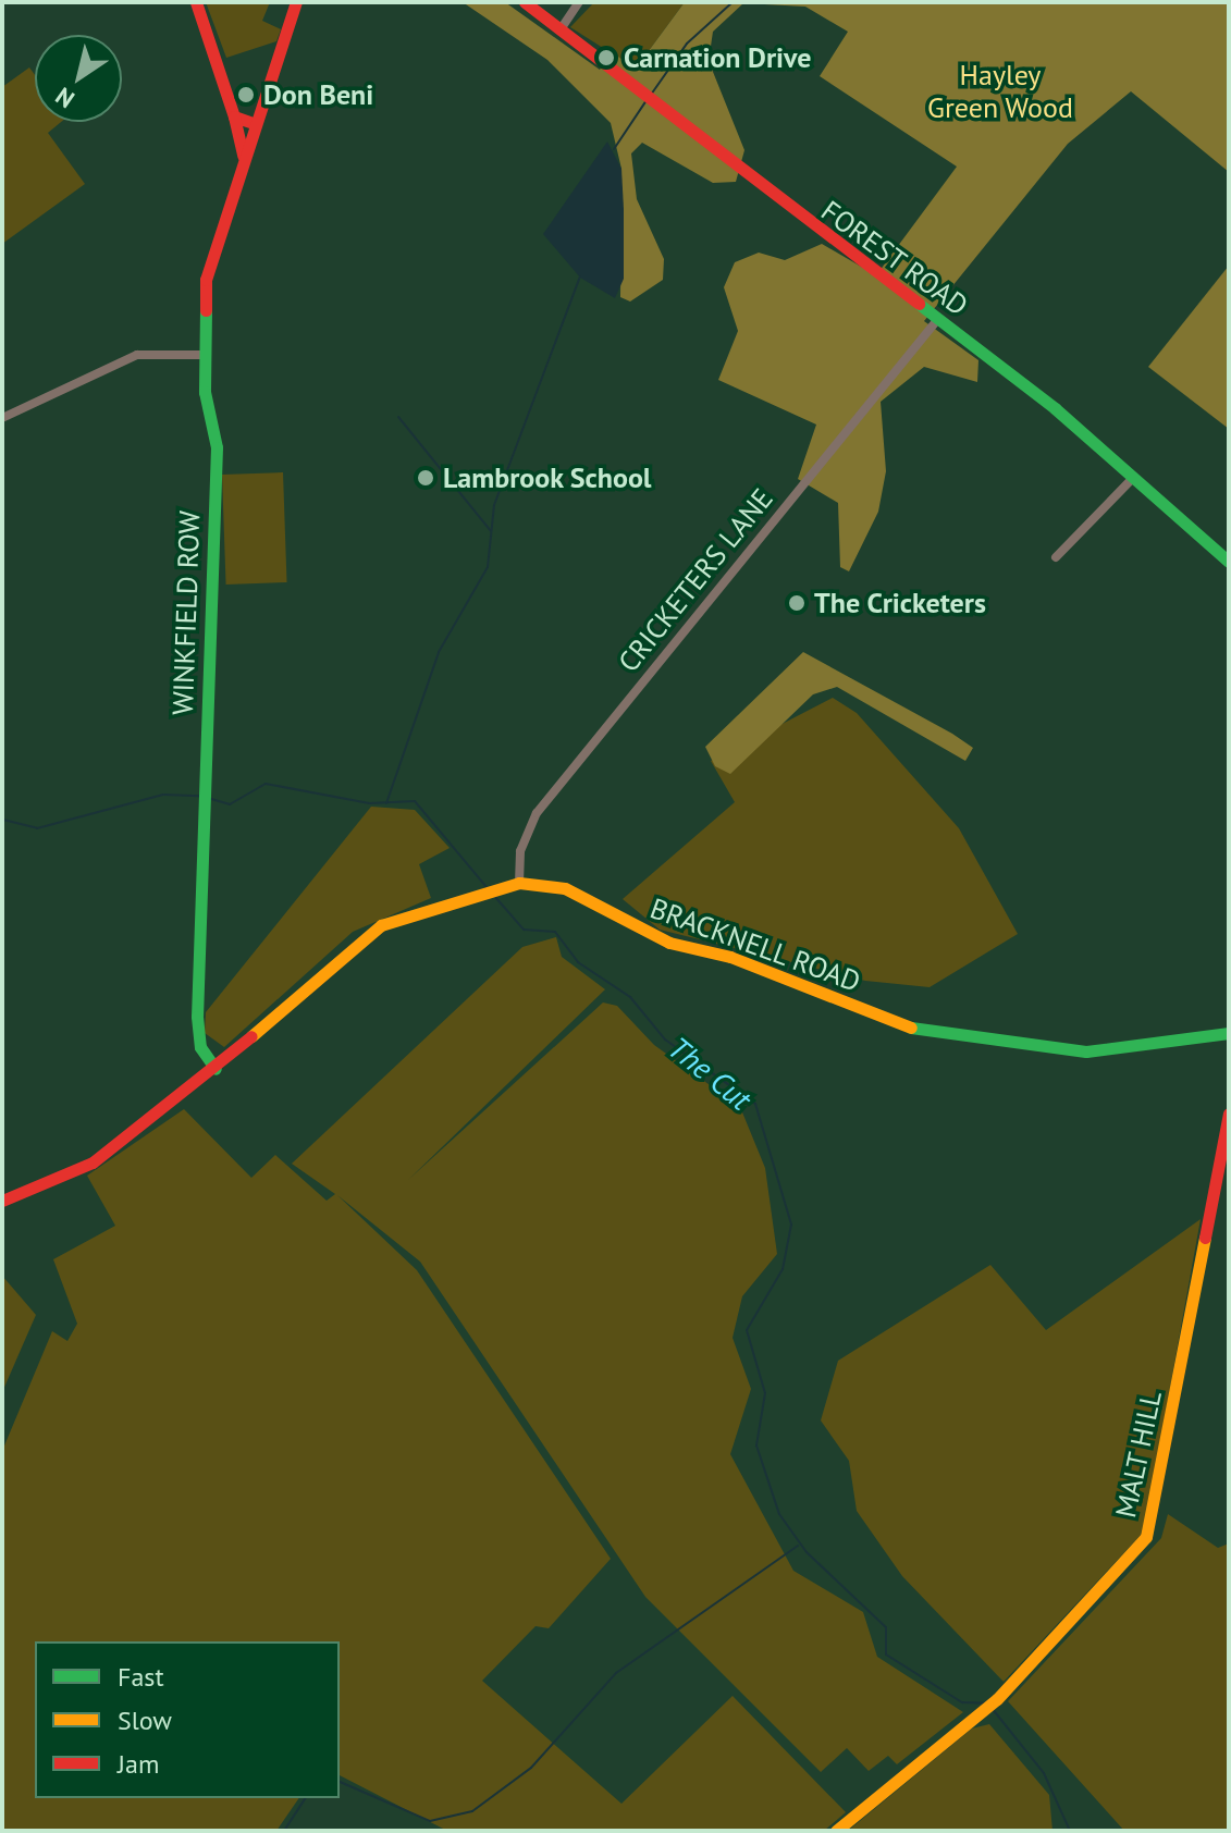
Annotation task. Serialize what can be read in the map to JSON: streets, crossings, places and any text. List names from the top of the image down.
{
  "streets": {
    "main road": [
      "FOREST ROAD",
      "WINKFIELD ROW",
      "BRACKNELL ROAD",
      "MALT HILL"
    ],
    "street": ["CRICKETERS LANE"]
  },
  "crossings": [
    ["FOREST ROAD", "CRICKETERS LANE"],
    ["CRICKETERS LANE", "BRACKNELL ROAD"],
    ["WINKFIELD ROW", "BRACKNELL ROAD"]
  ],
  "water": ["The Cut"],
  "parks": ["Hayley Green Wood"],
  "places": [
    "Carnation Drive",
    "Don Beni",
    "Lambrook School",
    "The Cricketers"
  ],
  "legend": ["Fast", "Slow", "Jam"],
  "north": "bottom left"
}
